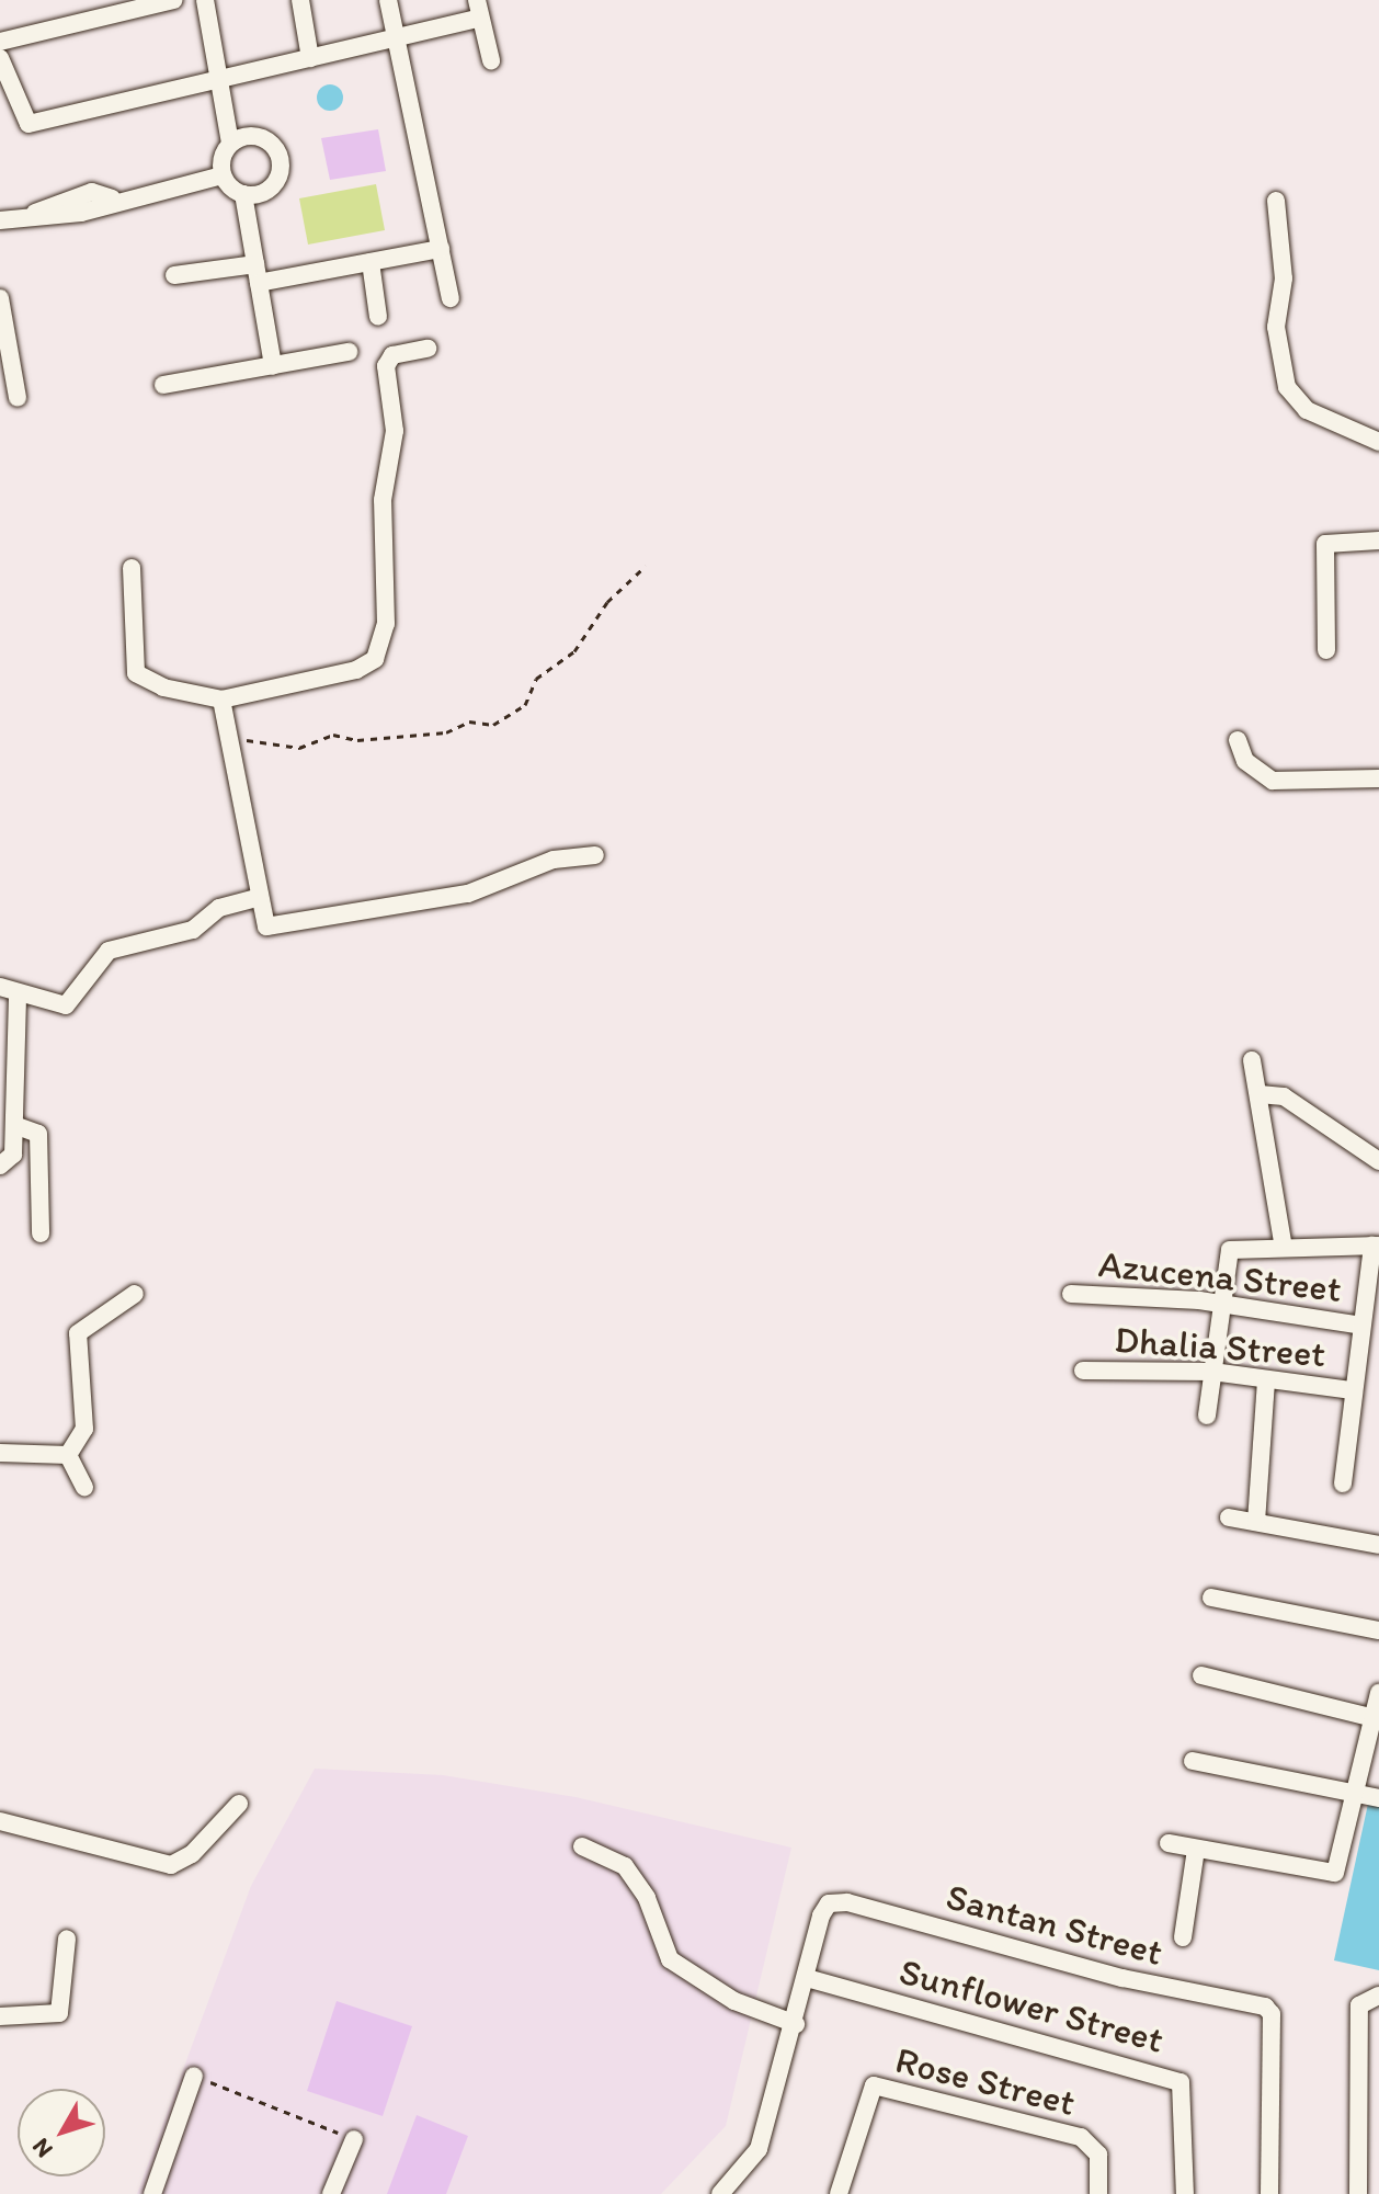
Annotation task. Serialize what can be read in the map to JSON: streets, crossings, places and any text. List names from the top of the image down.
{
  "streets": {
    "street": [
      "Azucena Street",
      "Dhalia Street",
      "Santan Street",
      "Sunflower Street",
      "Rose Street"
    ]
  },
  "crossings": [
    ["Santan Street", "Sunflower Street"]
  ],
  "north": "bottom left"
}
